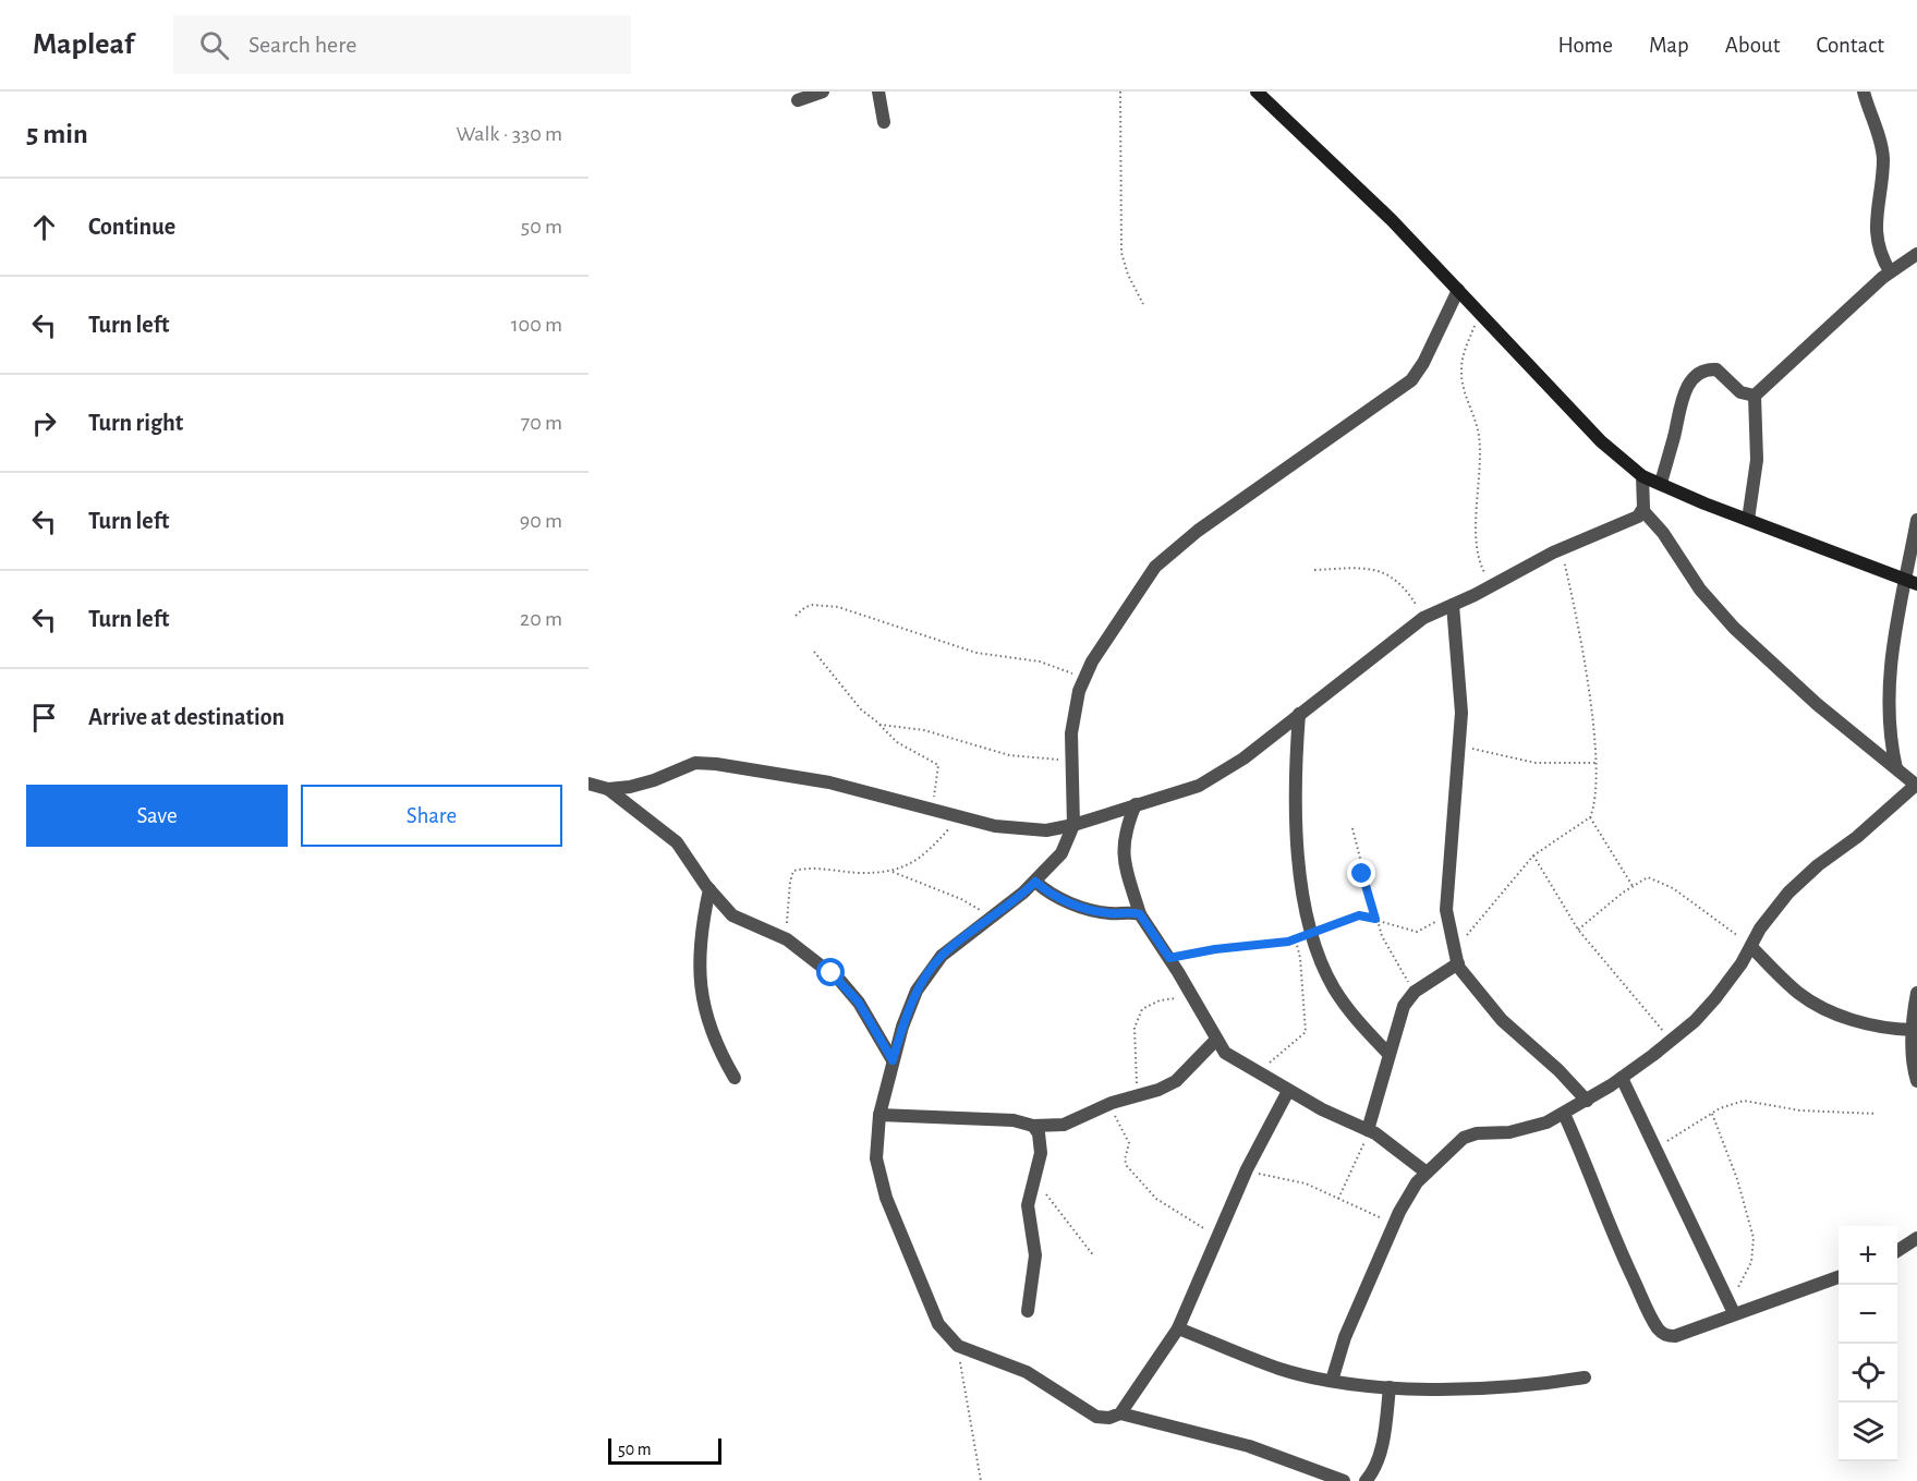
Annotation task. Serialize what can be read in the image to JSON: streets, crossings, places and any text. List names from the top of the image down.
{
  "scale_bar": "50 m",
  "page": {
    "header": "Mapleaf",
    "search": "Search here",
    "nav": [
      "Home",
      "Map",
      "About",
      "Contact"
    ],
    "heading": ["5 min", "Walk · 330 m"],
    "list": [
      ["Continue", "50 m"],
      ["Turn left", "100 m"],
      ["Turn right", "70 m"],
      ["Turn left", "90 m"],
      ["Turn left", "20 m"],
      "Arrive at destination"
    ],
    "buttons": ["Save", "Share"],
    "map_buttons": ["+", "−"],
    "scale": "50 m"
  }
}
